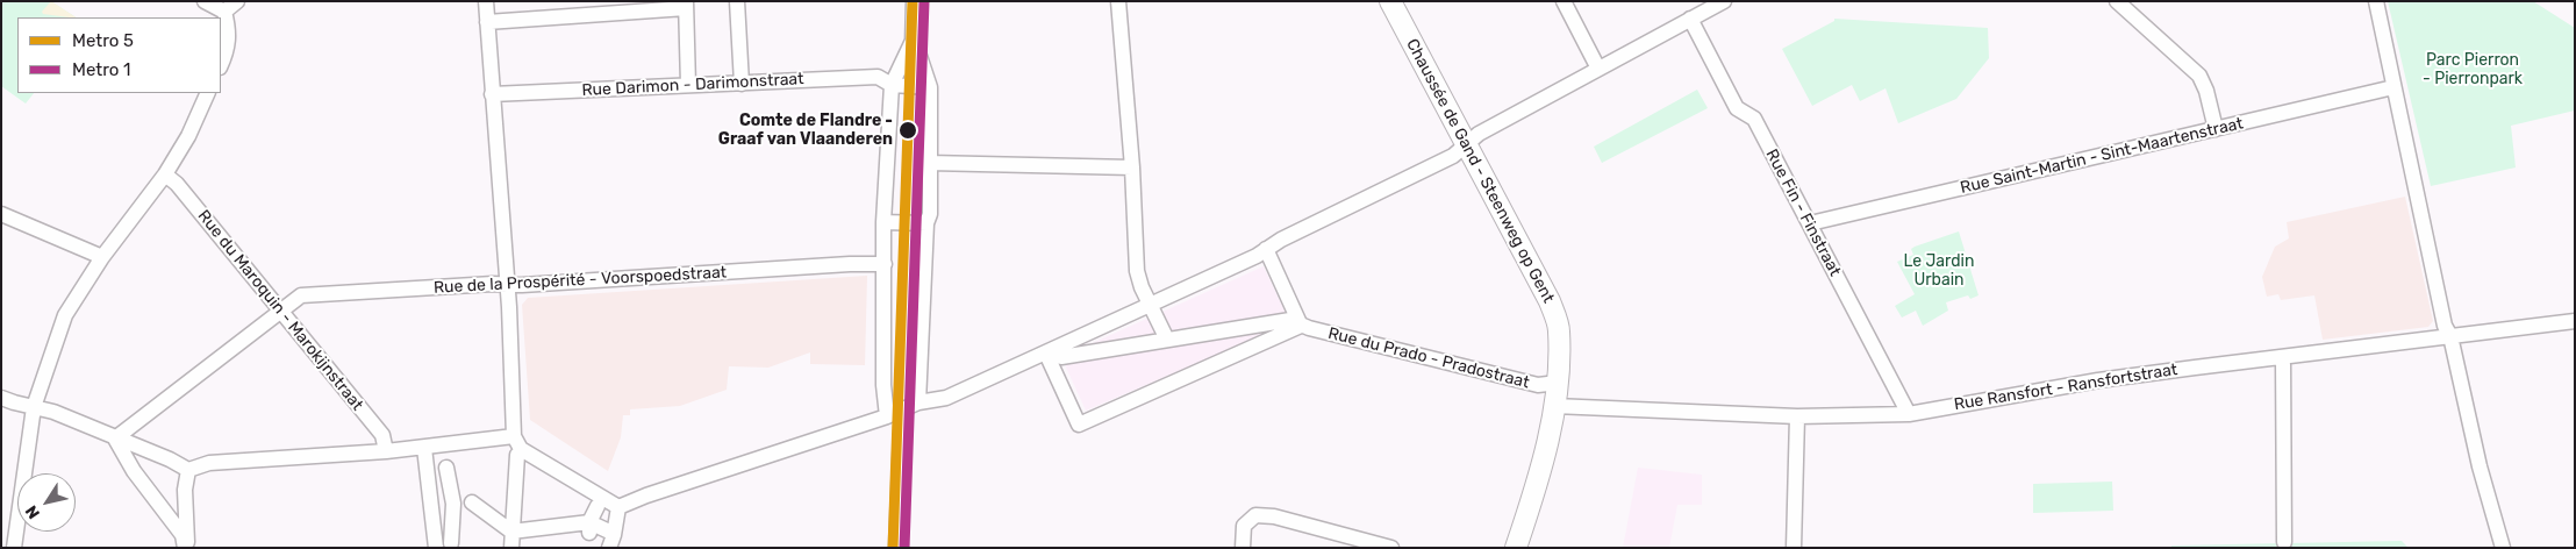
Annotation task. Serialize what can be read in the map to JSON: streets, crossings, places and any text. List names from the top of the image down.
{
  "streets": {
    "street": [
      "Rue Darimon - Darimonstraat",
      "Rue Saint-Martin - Sint-Maartenstraat",
      "Chaussée de Gand - Steenweg op Gent",
      "Rue Fin - Finstraat",
      "Rue de la Prospérité - Voorspoedstraat",
      "Rue du Maroquin - Marokijnstraat",
      "Rue du Prado - Pradostraat",
      "Rue Ransfort - Ransfortstraat"
    ]
  },
  "crossings": [
    ["Rue Saint-Martin - Sint-Maartenstraat", "Rue Fin - Finstraat"],
    ["Chaussée de Gand - Steenweg op Gent", "Rue du Prado - Pradostraat"],
    ["Chaussée de Gand - Steenweg op Gent", "Rue Ransfort - Ransfortstraat"],
    ["Rue Fin - Finstraat", "Rue Ransfort - Ransfortstraat"],
    ["Rue de la Prospérité - Voorspoedstraat", "Rue du Maroquin - Marokijnstraat"]
  ],
  "parks": ["Parc Pierron - Pierronpark", "Le Jardin Urbain"],
  "places": ["Comte de Flandre - Graaf van Vlaanderen"],
  "lines": ["metro line 5", "metro line 1"],
  "legend": ["Metro 5", "Metro 1"],
  "north": "bottom left"
}
